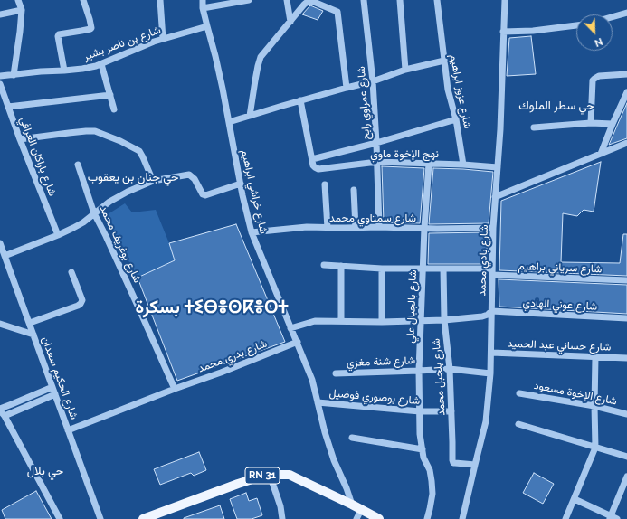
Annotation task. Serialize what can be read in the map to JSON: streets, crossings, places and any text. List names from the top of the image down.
{
  "streets": {
    "main road": ["RN 31"],
    "street": [
      "شارع بن ناصر بشير",
      "شارع عزوز ابراهيم",
      "شارع عمراوي رابح",
      "نهج الإخوة ماوي",
      "شارع باراكان العرافي",
      "شارع خراشي ابراهيم",
      "شارع سمتاوي محمد",
      "شارع بوغريف محمد",
      "شارع بادي محمد",
      "شارع سرياني براهيم",
      "شارع عوني الهادي",
      "شارع بالجبال علي",
      "شارع حساني عبد الحميد",
      "شارع بدري محمد",
      "شارع شنة مغزي",
      "شارع بلجبل محمد",
      "شارع الحكيم سعدان",
      "شارع الإخوة مسعود",
      "شارع بوصوري فوضيل"
    ]
  },
  "crossings": [
    ["شارع بن ناصر بشير", "شارع خراشي ابراهيم"],
    ["شارع عزوز ابراهيم", "نهج الإخوة ماوي"],
    ["شارع عمراوي رابح", "نهج الإخوة ماوي"],
    ["شارع عمراوي رابح", "شارع سمتاوي محمد"],
    ["نهج الإخوة ماوي", "شارع بادي محمد"],
    ["نهج الإخوة ماوي", "شارع بالجبال علي"],
    ["شارع خراشي ابراهيم", "شارع سمتاوي محمد"],
    ["شارع خراشي ابراهيم", "شارع بدري محمد"],
    ["شارع خراشي ابراهيم", "شارع بوصوري فوضيل"],
    ["شارع خراشي ابراهيم", "RN 31"],
    ["شارع سمتاوي محمد", "شارع بادي محمد"],
    ["شارع سمتاوي محمد", "شارع بالجبال علي"],
    ["شارع بوغريف محمد", "شارع بدري محمد"],
    ["شارع بادي محمد", "شارع سرياني براهيم"],
    ["شارع بادي محمد", "شارع عوني الهادي"],
    ["شارع بادي محمد", "شارع حساني عبد الحميد"],
    ["شارع بادي محمد", "شارع شنة مغزي"],
    ["شارع بادي محمد", "شارع بلجبل محمد"],
    ["شارع سرياني براهيم", "شارع بالجبال علي"],
    ["شارع سرياني براهيم", "شارع بلجبل محمد"],
    ["شارع بالجبال علي", "شارع شنة مغزي"],
    ["شارع بالجبال علي", "شارع بوصوري فوضيل"],
    ["شارع بدري محمد", "شارع الحكيم سعدان"],
    ["شارع شنة مغزي", "شارع بلجبل محمد"],
    ["شارع بلجبل محمد", "شارع بوصوري فوضيل"]
  ],
  "districts": [
    "حي سطر الملوك",
    "حي جنان بن يعقوب",
    "بسكرة ⵜⵉⴱⴻⵙⴽⴻⵔⵜ",
    "حي بلال"
  ],
  "north": "bottom right"
}
